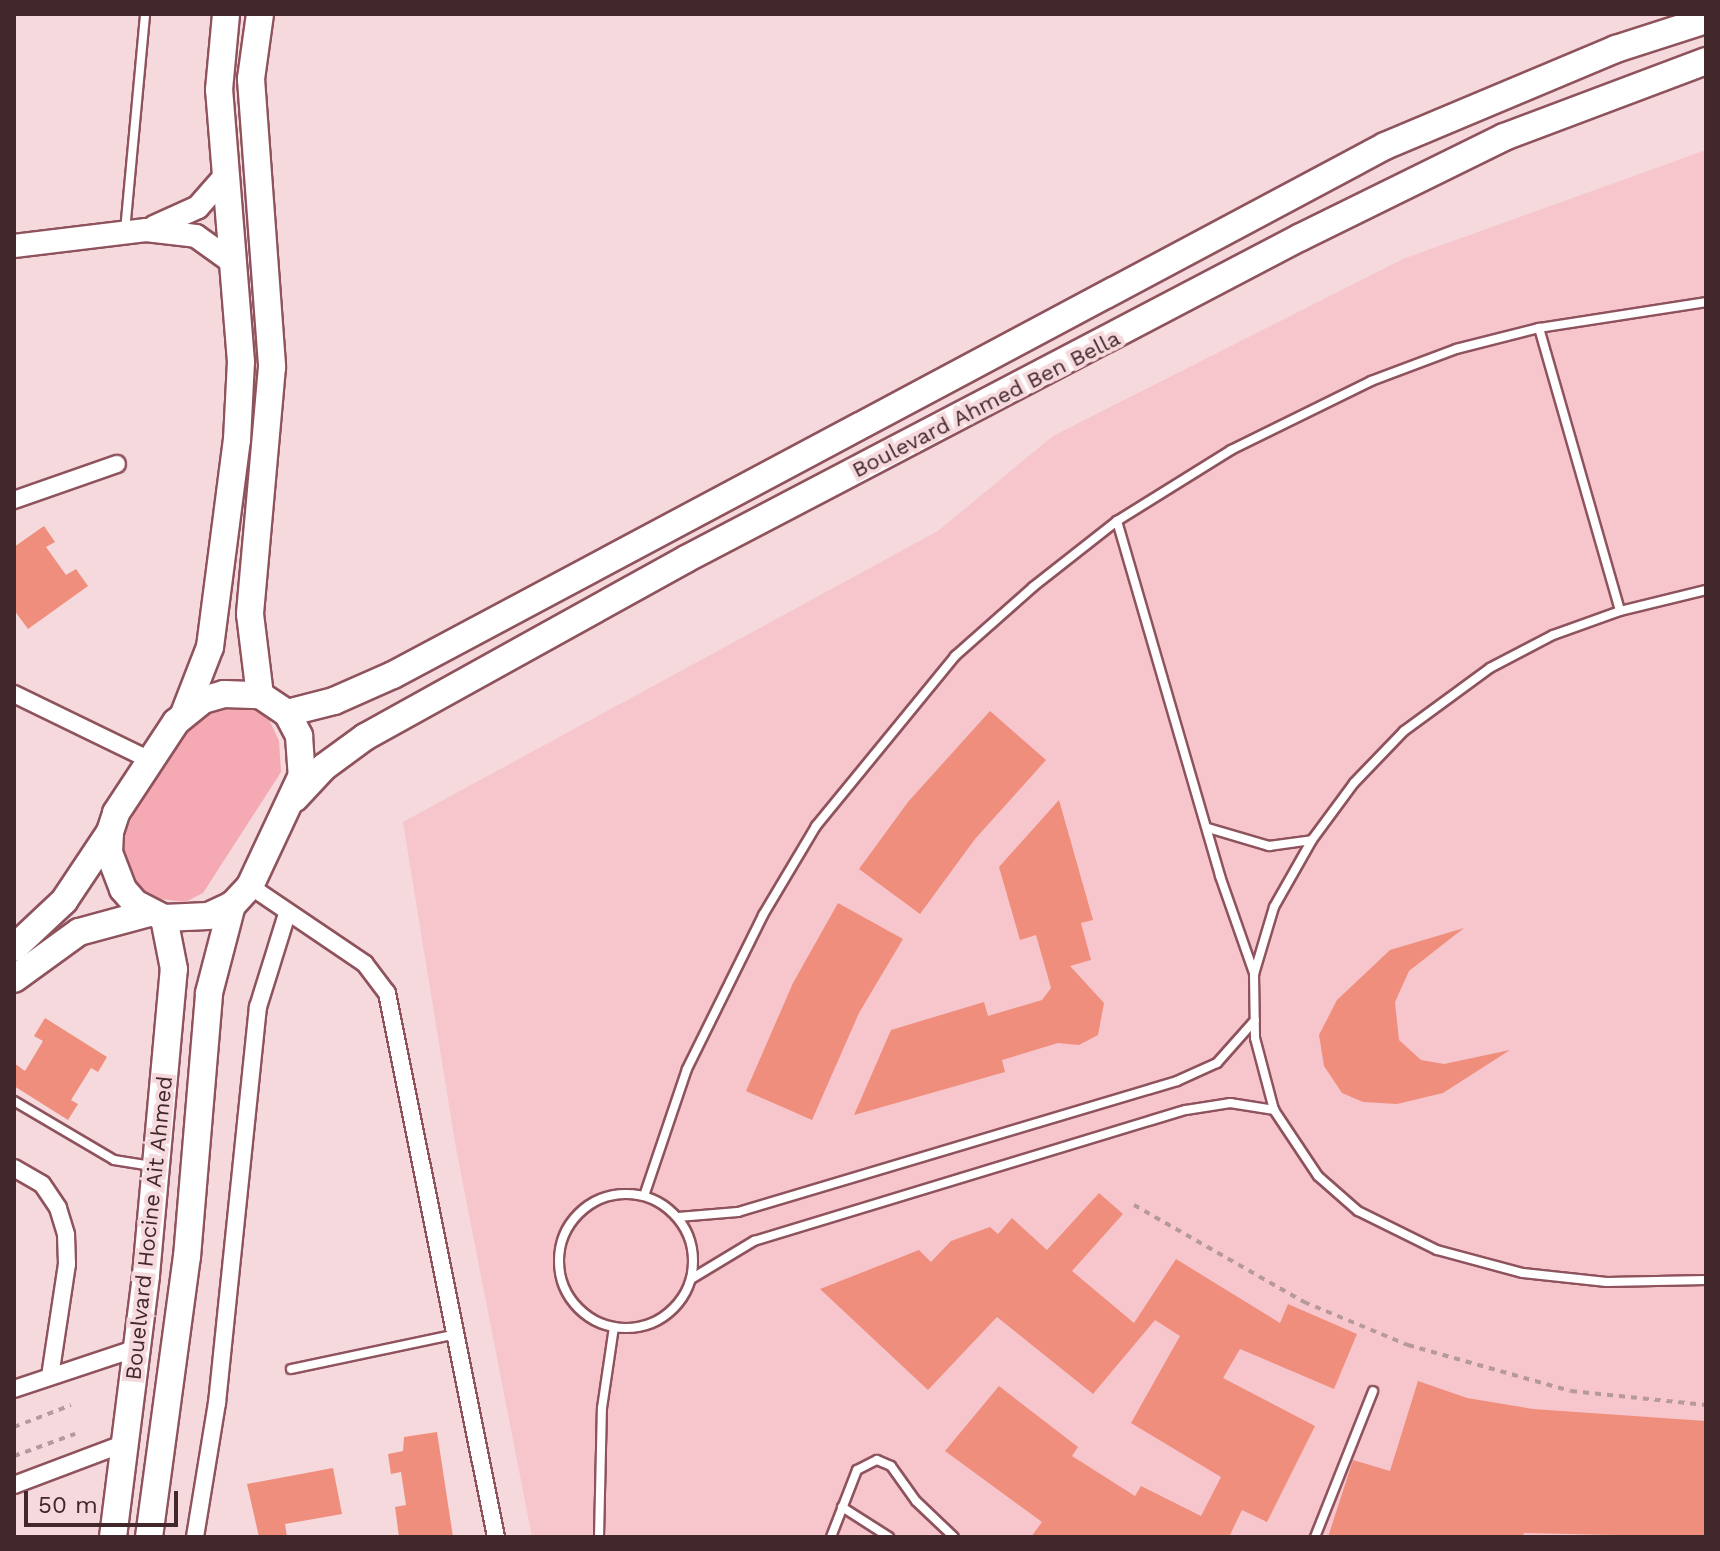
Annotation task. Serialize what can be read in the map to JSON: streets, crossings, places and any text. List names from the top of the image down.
{
  "streets": {
    "main road": ["Boulevard Ahmed Ben Bella", "Bouelvard Hocine Ait Ahmed"]
  },
  "crossings": [
    ["Boulevard Ahmed Ben Bella", "Bouelvard Hocine Ait Ahmed"]
  ],
  "scale_bar": "50 m"
}
